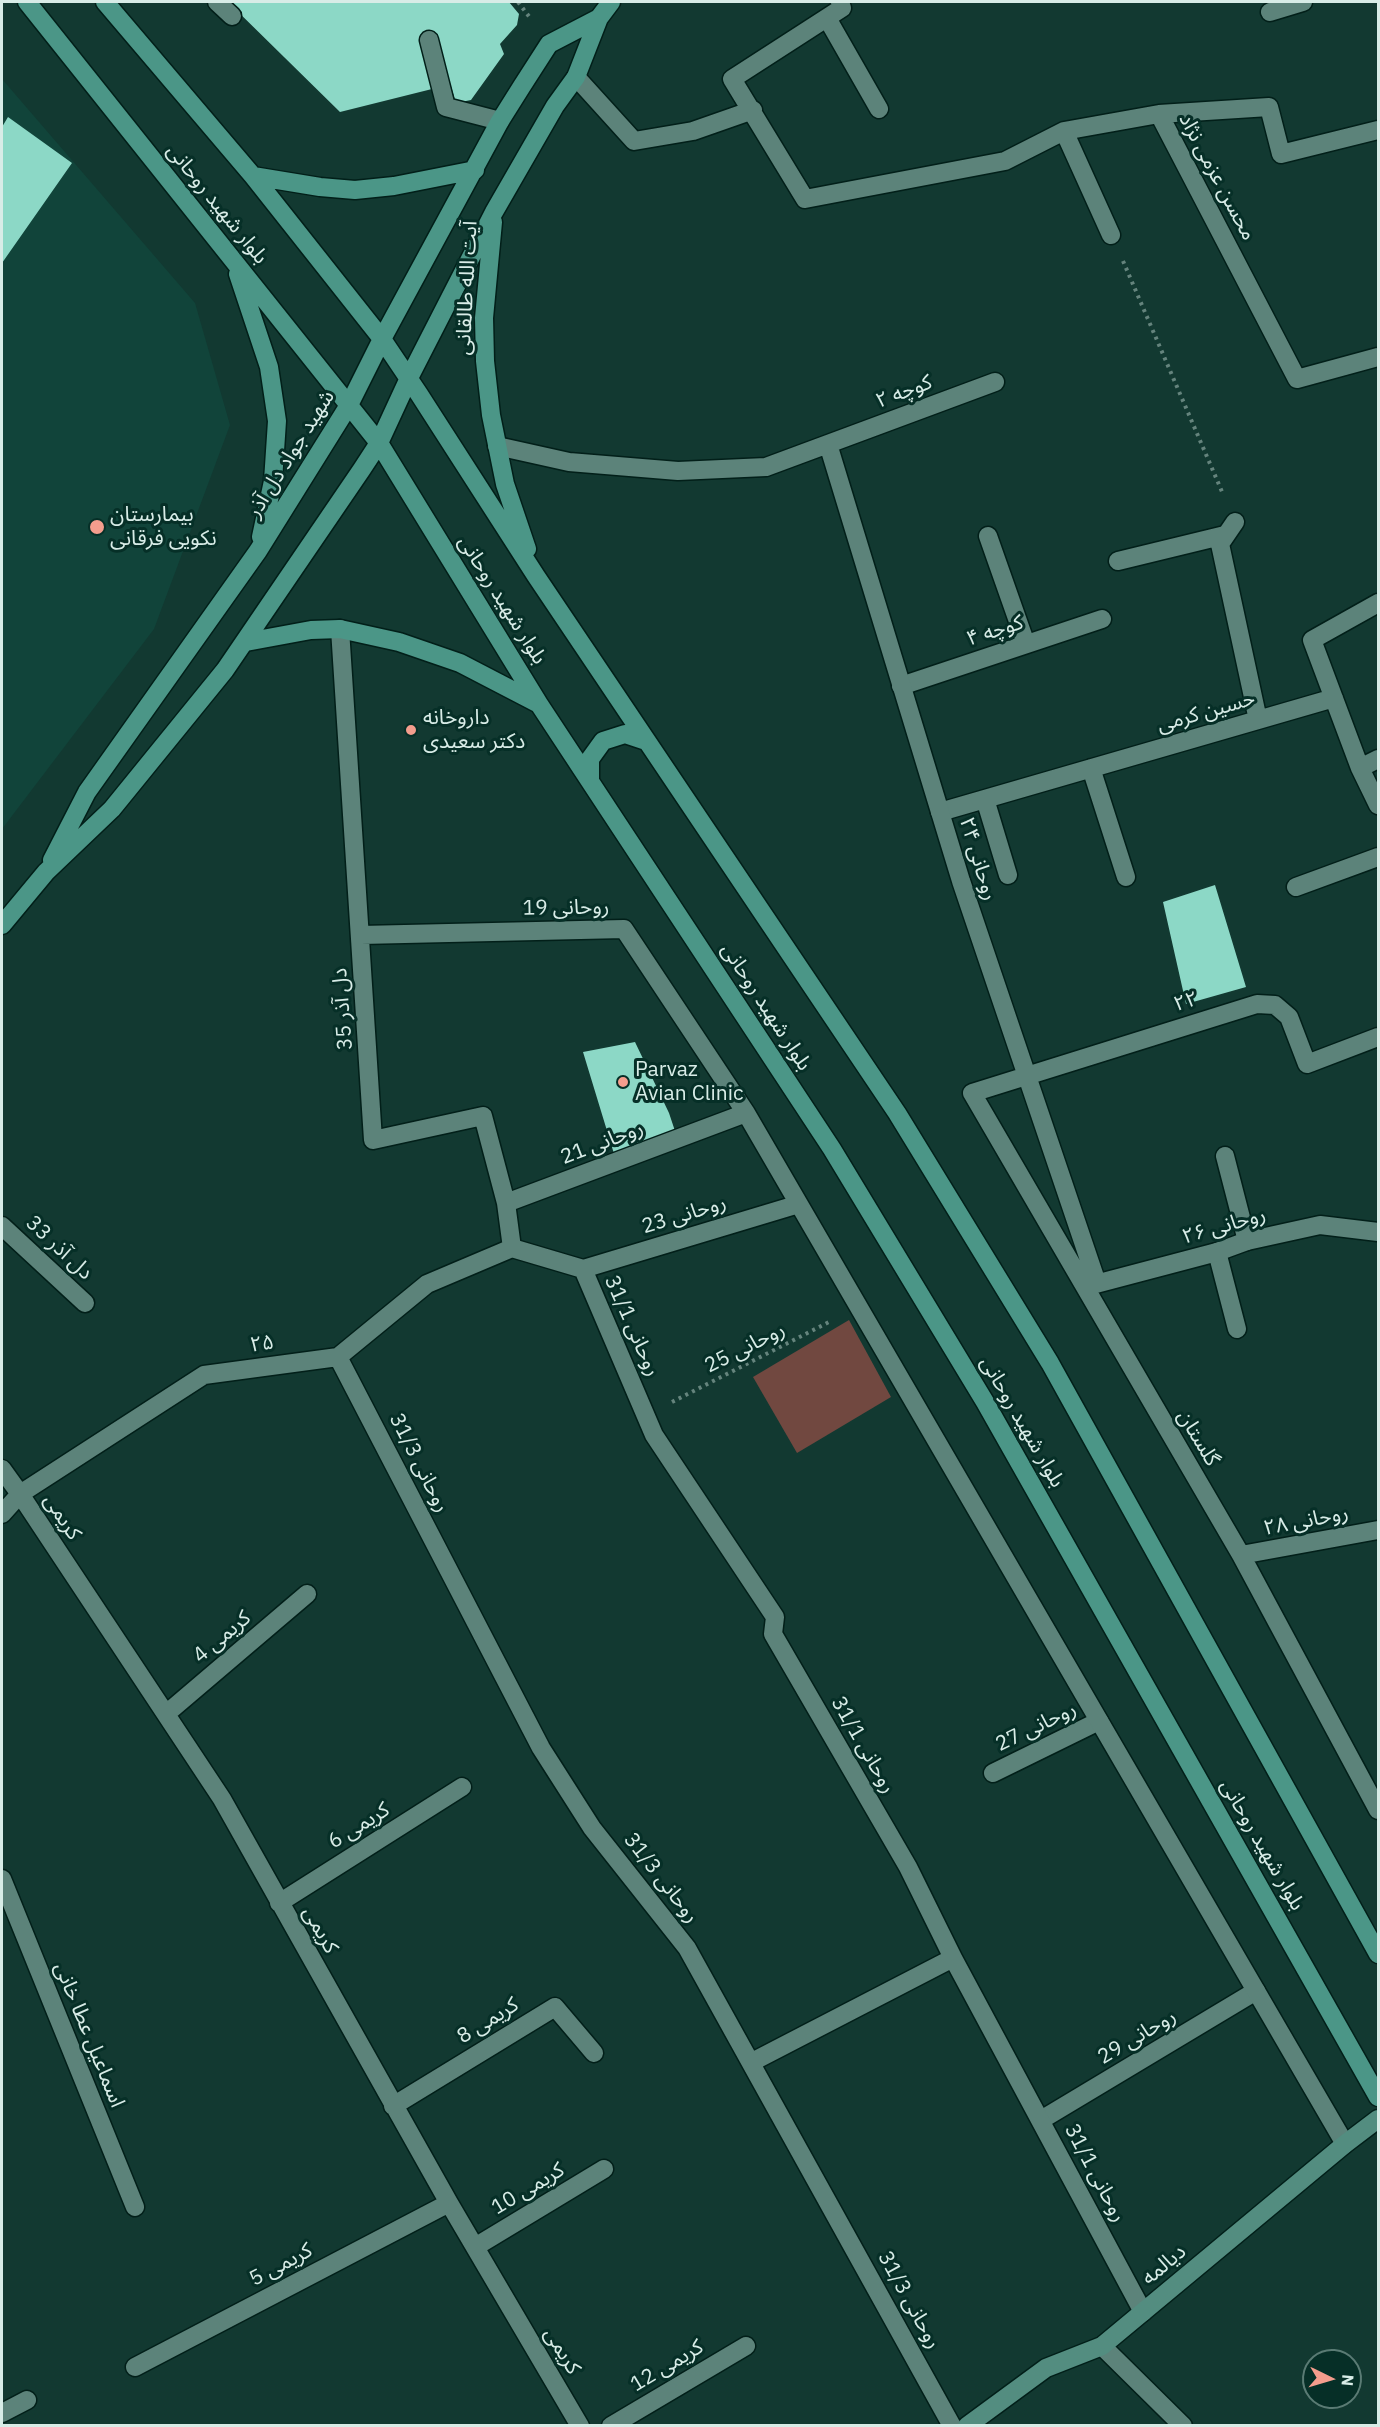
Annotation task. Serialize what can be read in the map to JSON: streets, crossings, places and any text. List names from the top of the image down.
{
  "streets": {
    "main road": [
      "بلوار شهید روحانی",
      "آیت الله طالقانی",
      "شهید جواد دل آذر",
      "دیالمه"
    ],
    "street": [
      "محسن عزمی نژاد",
      "کوچه ۲",
      "کوچه ۴",
      "حسین کرمی",
      "روحانی ۲۴",
      "روحانی 19",
      "۲۲",
      "دل آذر 35",
      "روحانی 21",
      "روحانی 23",
      "روحانی ۲۶",
      "دل آذر 33",
      "روحانی 31/1",
      "۲۵",
      "گلستان",
      "روحانی 31/3",
      "کریمی",
      "روحانی ۲۸",
      "کریمی 4",
      "روحانی 27",
      "کریمی 6",
      "کریمی 8",
      "اسماعیل عطا خانی",
      "روحانی 29",
      "کریمی 10",
      "کریمی 5",
      "کریمی 12"
    ],
    "path": ["روحانی 25"]
  },
  "crossings": [
    ["بلوار شهید روحانی", "آیت الله طالقانی"],
    ["بلوار شهید روحانی", "شهید جواد دل آذر"],
    ["آیت الله طالقانی", "کوچه ۲"],
    ["آیت الله طالقانی", "شهید جواد دل آذر"],
    ["کوچه ۲", "روحانی ۲۴"],
    ["کوچه ۴", "روحانی ۲۴"],
    ["حسین کرمی", "روحانی ۲۴"],
    ["روحانی ۲۴", "۲۲"],
    ["روحانی ۲۴", "روحانی ۲۶"],
    ["روحانی ۲۴", "گلستان"],
    ["روحانی 19", "دل آذر 35"],
    ["روحانی 19", "روحانی 21"],
    ["۲۲", "گلستان"],
    ["دل آذر 35", "روحانی 21"],
    ["دل آذر 35", "روحانی 31/1"],
    ["روحانی 23", "روحانی 31/1"],
    ["روحانی ۲۶", "گلستان"],
    ["روحانی 31/1", "روحانی 25"],
    ["روحانی 31/1", "روحانی 29"],
    ["روحانی 31/1", "دیالمه"],
    ["۲۵", "روحانی 31/3"],
    ["۲۵", "کریمی"],
    ["گلستان", "روحانی ۲۸"],
    ["کریمی", "کریمی 4"],
    ["کریمی", "کریمی 6"],
    ["کریمی", "کریمی 8"],
    ["کریمی", "کریمی 10"],
    ["کریمی", "کریمی 5"]
  ],
  "places": ["بیمارستان نکویی فرقانی", "داروخانه دکتر سعیدی", "Parvaz Avian Clinic"],
  "north": "right"
}
